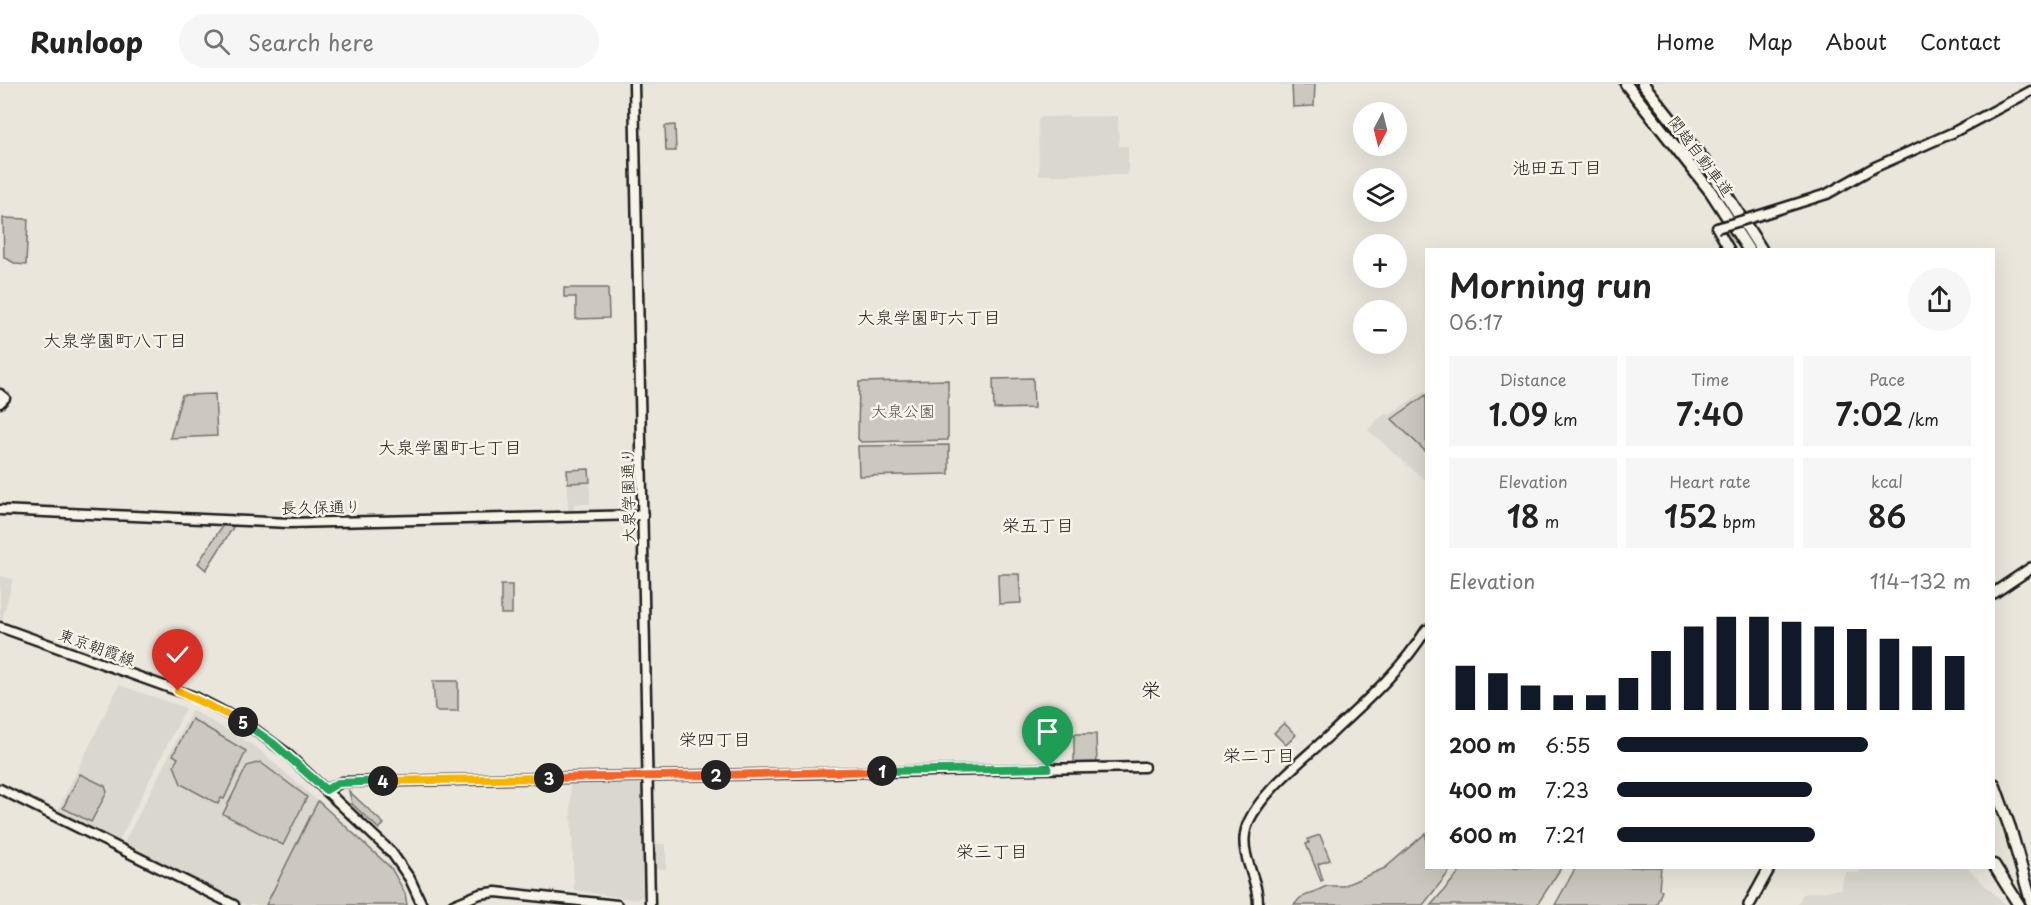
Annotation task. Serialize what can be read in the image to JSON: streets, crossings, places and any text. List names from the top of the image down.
{
  "streets": {
    "highway": ["関越自動車道"],
    "street": ["大泉学園通り", "長久保通り", "東京朝霞線"]
  },
  "crossings": [
    ["大泉学園通り", "長久保通り"]
  ],
  "districts": [
    "池田五丁目",
    "大泉学園町六丁目",
    "大泉学園町八丁目",
    "大泉学園町七丁目",
    "栄五丁目",
    "栄",
    "栄四丁目",
    "栄二丁目",
    "栄三丁目"
  ],
  "parks": ["大泉公園"],
  "north": "bottom",
  "page": {
    "header": "Runloop",
    "search": "Search here",
    "nav": [
      "Home",
      "Map",
      "About",
      "Contact"
    ],
    "map_buttons": ["+", "−"],
    "heading": ["Morning run", "06:17"],
    "stats": [
      ["Distance", "1.09 km"],
      ["Time", "7:40"],
      ["Pace", "7:02 /km"],
      ["Elevation", "18 m"],
      ["Heart rate", "152 bpm"],
      ["kcal", "86"]
    ],
    "chart": ["Elevation", "114–132 m"],
    "pins": [
      "5",
      "1",
      "2",
      "3",
      "4"
    ],
    "list": [
      {
        "name": "200 m",
        "note": "6:55"
      },
      {
        "name": "400 m",
        "note": "7:23"
      },
      {
        "name": "600 m",
        "note": "7:21"
      }
    ]
  }
}
